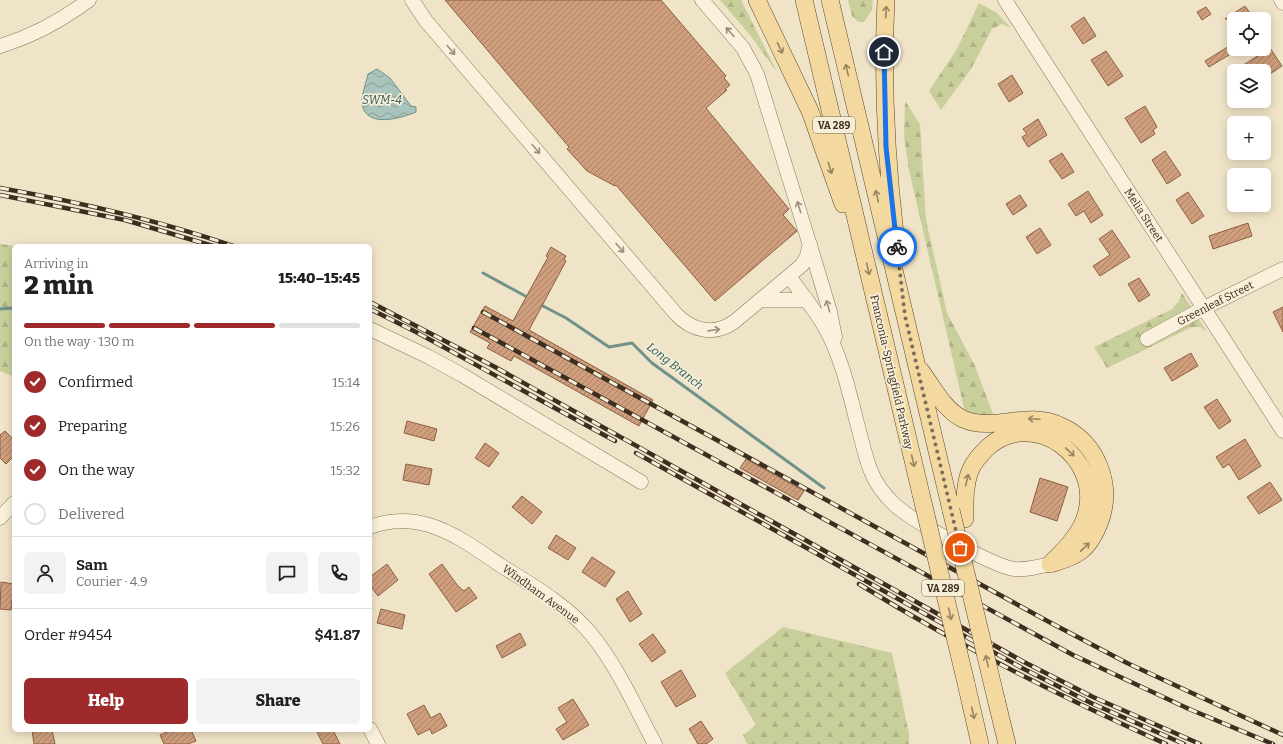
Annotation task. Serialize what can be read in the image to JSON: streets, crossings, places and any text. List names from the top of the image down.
{
  "streets": {
    "main road": ["VA 289", "Franconia-Springfield Parkway"],
    "street": ["Melia Street", "Greenleaf Street", "Windham Avenue"]
  },
  "crossings": [
    ["Melia Street", "Greenleaf Street"]
  ],
  "water": ["SWM-4", "Long Branch"],
  "page": {
    "map_buttons": ["+", "−"],
    "heading": ["2 min", "Arriving in", "15:40–15:45"],
    "panel": [
      "Sam",
      "Courier · 4.9",
      "Order #9454",
      "$41.87"
    ],
    "bar": "On the way · 130 m",
    "list": [
      ["Confirmed", "15:14"],
      ["Preparing", "15:26"],
      ["On the way", "15:32"],
      "Delivered"
    ],
    "buttons": ["Help", "Share"]
  }
}
